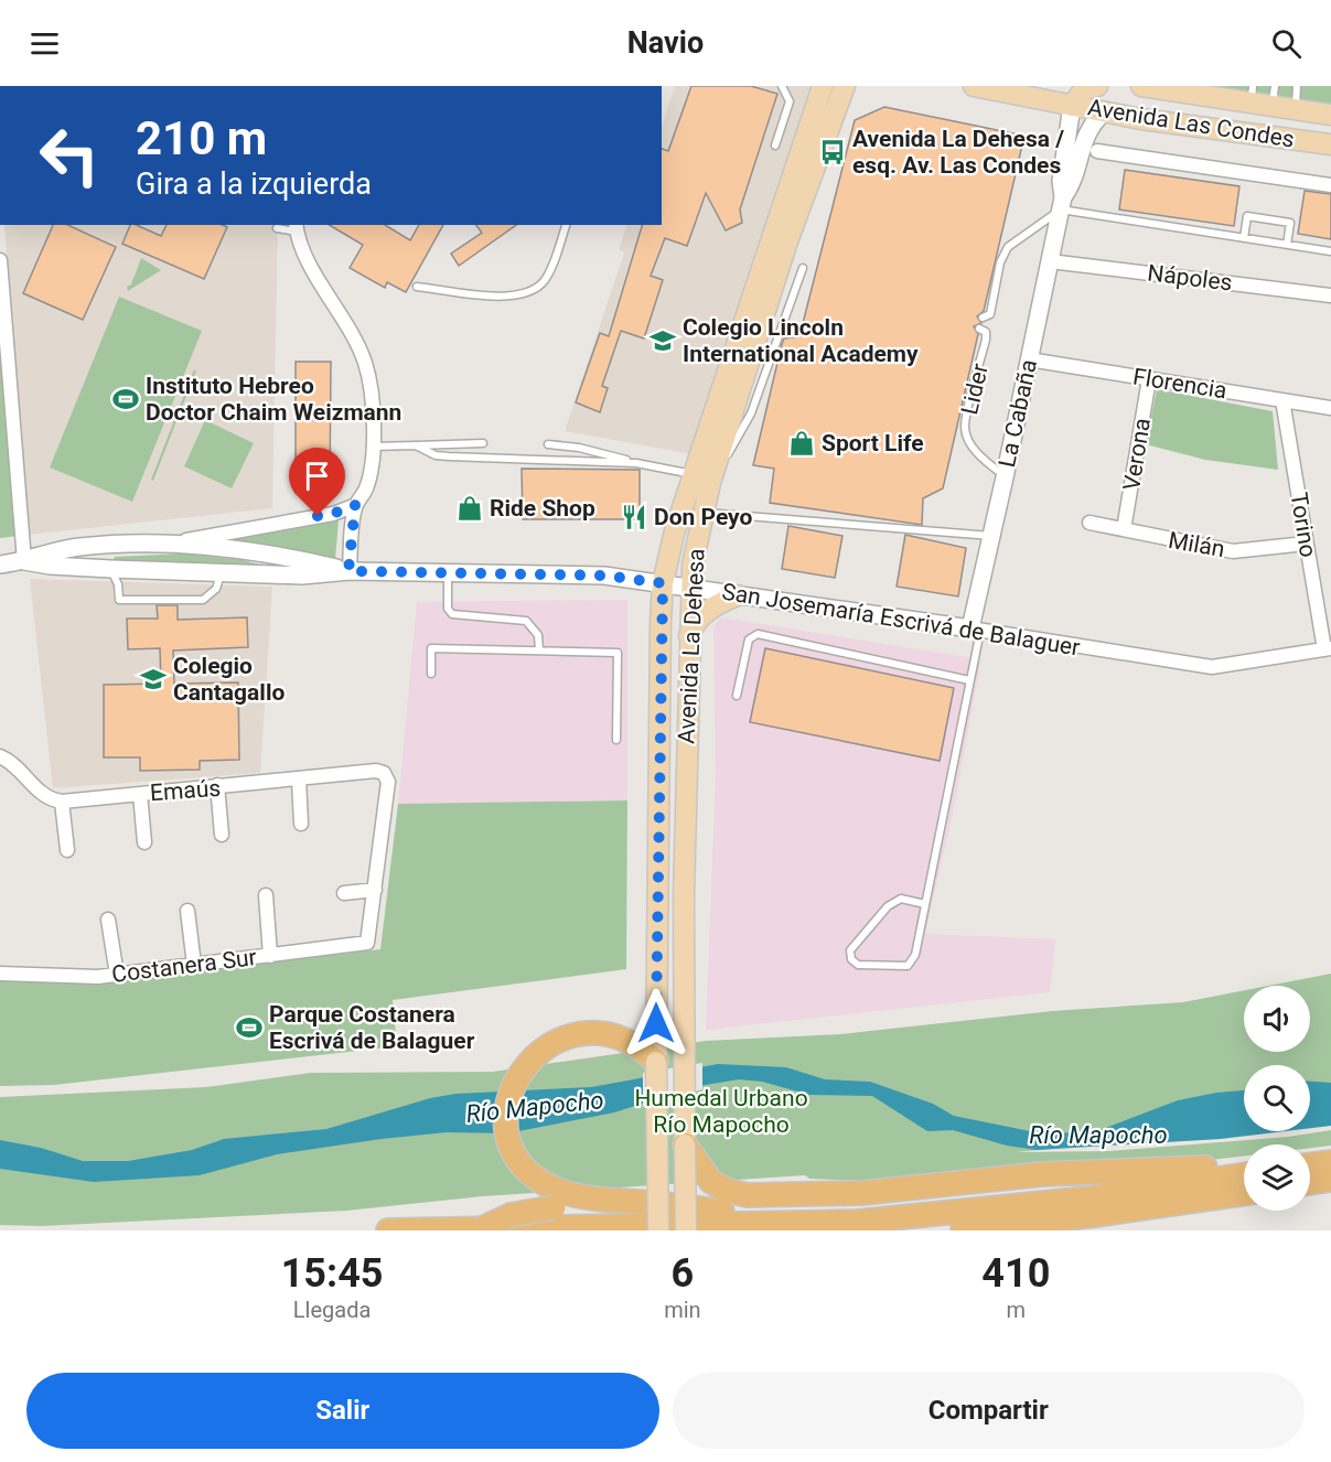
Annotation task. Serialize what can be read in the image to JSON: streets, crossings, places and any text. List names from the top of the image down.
{
  "streets": {
    "main road": ["Avenida Las Condes", "Avenida La Dehesa"],
    "street": [
      "Nápoles",
      "Florencia",
      "La Cabaña",
      "Verona",
      "Torino",
      "Milán",
      "San Josemaría Escrivá de Balaguer",
      "Emaús",
      "Costanera Sur"
    ],
    "lane": ["Lider"]
  },
  "crossings": [
    ["Avenida Las Condes", "La Cabaña"],
    ["Nápoles", "La Cabaña"],
    ["Florencia", "La Cabaña"],
    ["Florencia", "Verona"],
    ["Florencia", "Torino"],
    ["Lider", "La Cabaña"],
    ["La Cabaña", "San Josemaría Escrivá de Balaguer"],
    ["Verona", "Milán"],
    ["Torino", "Milán"],
    ["Torino", "San Josemaría Escrivá de Balaguer"],
    ["San Josemaría Escrivá de Balaguer", "Avenida La Dehesa"],
    ["Emaús", "Costanera Sur"]
  ],
  "water": ["Río Mapocho"],
  "parks": ["Humedal Urbano Río Mapocho"],
  "places": {
    "bus stop": ["Avenida La Dehesa / esq. Av. Las Condes"],
    "school or university": ["Colegio Lincoln International Academy", "Colegio Cantagallo"],
    "sports": ["Instituto Hebreo Doctor Chaim Weizmann", "Parque Costanera Escrivá de Balaguer"],
    "shop": ["Sport Life", "Ride Shop"],
    "restaurant": ["Don Peyo"]
  },
  "page": {
    "header": "Navio",
    "turn": ["210 m", "Gira a la izquierda"],
    "eta": [
      "15:45",
      "Llegada",
      "6",
      "min",
      "410",
      "m"
    ],
    "buttons": ["Salir", "Compartir"]
  }
}
